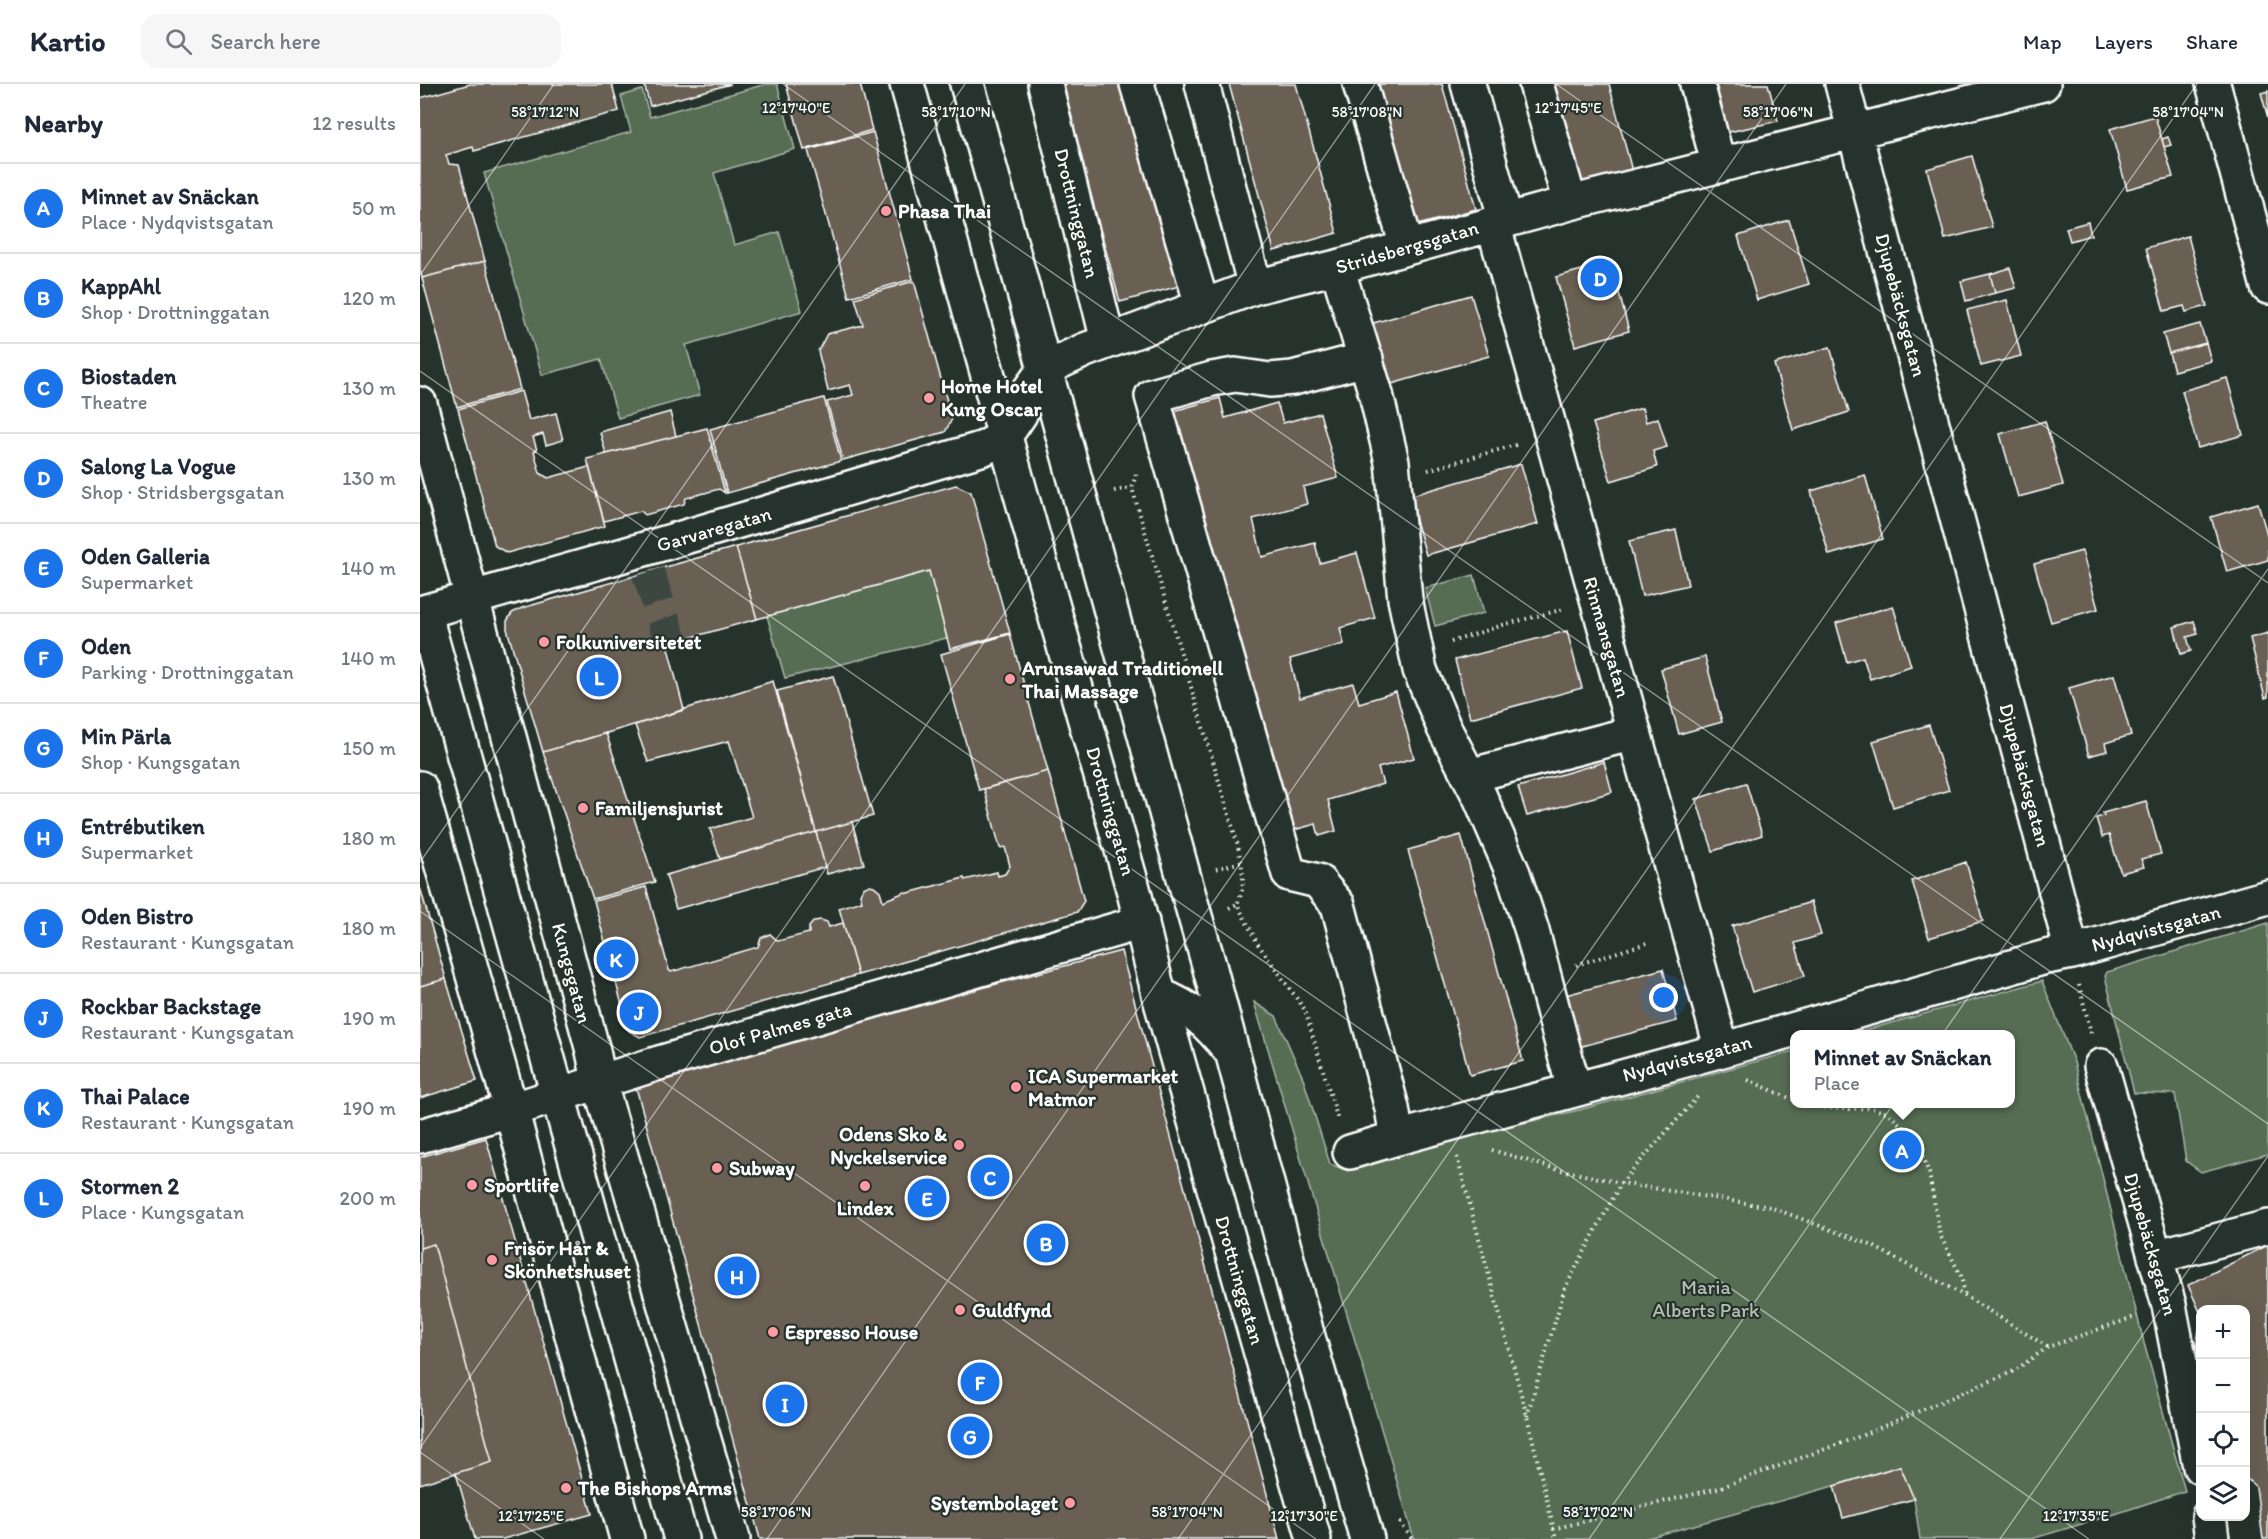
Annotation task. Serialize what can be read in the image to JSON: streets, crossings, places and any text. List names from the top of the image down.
{
  "streets": {
    "street": [
      "Drottninggatan",
      "Stridsbergsgatan",
      "Djupebäcksgatan",
      "Garvaregatan",
      "Rinmansgatan",
      "Nydqvistsgatan",
      "Kungsgatan",
      "Olof Palmes gata"
    ]
  },
  "crossings": [
    ["Drottninggatan", "Stridsbergsgatan"],
    ["Drottninggatan", "Garvaregatan"],
    ["Drottninggatan", "Olof Palmes gata"],
    ["Stridsbergsgatan", "Djupebäcksgatan"],
    ["Stridsbergsgatan", "Garvaregatan"],
    ["Stridsbergsgatan", "Rinmansgatan"],
    ["Djupebäcksgatan", "Nydqvistsgatan"],
    ["Garvaregatan", "Kungsgatan"],
    ["Rinmansgatan", "Nydqvistsgatan"],
    ["Kungsgatan", "Olof Palmes gata"]
  ],
  "parks": ["Maria Alberts Park"],
  "places": [
    "Phasa Thai",
    "Home Hotel Kung Oscar",
    "Folkuniversitetet",
    "Arunsawad Traditionell Thai Massage",
    "Familjensjurist",
    "ICA Supermarket Matmor",
    "Odens Sko & Nyckelservice",
    "Subway",
    "Sportlife",
    "Lindex",
    "Frisör Hår & Skönhetshuset",
    "Guldfynd",
    "Espresso House",
    "The Bishops Arms",
    "Systembolaget"
  ],
  "page": {
    "header": "Kartio",
    "search": "Search here",
    "nav": ["Map", "Layers", "Share"],
    "heading": ["Nearby", "12 results"],
    "list": [
      {
        "mark": "A",
        "name": "Minnet av Snäckan",
        "note": "Place · Nydqvistsgatan",
        "value": "50 m"
      },
      {
        "mark": "B",
        "name": "KappAhl",
        "note": "Shop · Drottninggatan",
        "value": "120 m"
      },
      {
        "mark": "C",
        "name": "Biostaden",
        "note": "Theatre",
        "value": "130 m"
      },
      {
        "mark": "D",
        "name": "Salong La Vogue",
        "note": "Shop · Stridsbergsgatan",
        "value": "130 m"
      },
      {
        "mark": "E",
        "name": "Oden Galleria",
        "note": "Supermarket",
        "value": "140 m"
      },
      {
        "mark": "F",
        "name": "Oden",
        "note": "Parking · Drottninggatan",
        "value": "140 m"
      },
      {
        "mark": "G",
        "name": "Min Pärla",
        "note": "Shop · Kungsgatan",
        "value": "150 m"
      },
      {
        "mark": "H",
        "name": "Entrébutiken",
        "note": "Supermarket",
        "value": "180 m"
      },
      {
        "mark": "I",
        "name": "Oden Bistro",
        "note": "Restaurant · Kungsgatan",
        "value": "180 m"
      },
      {
        "mark": "J",
        "name": "Rockbar Backstage",
        "note": "Restaurant · Kungsgatan",
        "value": "190 m"
      },
      {
        "mark": "K",
        "name": "Thai Palace",
        "note": "Restaurant · Kungsgatan",
        "value": "190 m"
      },
      {
        "mark": "L",
        "name": "Stormen 2",
        "note": "Place · Kungsgatan",
        "value": "200 m"
      }
    ],
    "pins": [
      "D",
      "L",
      "K",
      "J",
      "A",
      "C",
      "E",
      "B",
      "H",
      "F",
      "I",
      "G"
    ],
    "popup": ["Minnet av Snäckan", "Place"],
    "map_buttons": ["+", "−"]
  },
  "coordinates": [
    "12°17'40\"E",
    "12°17'45\"E",
    "58°17'12\"N",
    "58°17'10\"N",
    "58°17'08\"N",
    "58°17'06\"N",
    "58°17'04\"N",
    "58°17'02\"N",
    "12°17'25\"E",
    "12°17'30\"E",
    "12°17'35\"E"
  ]
}
